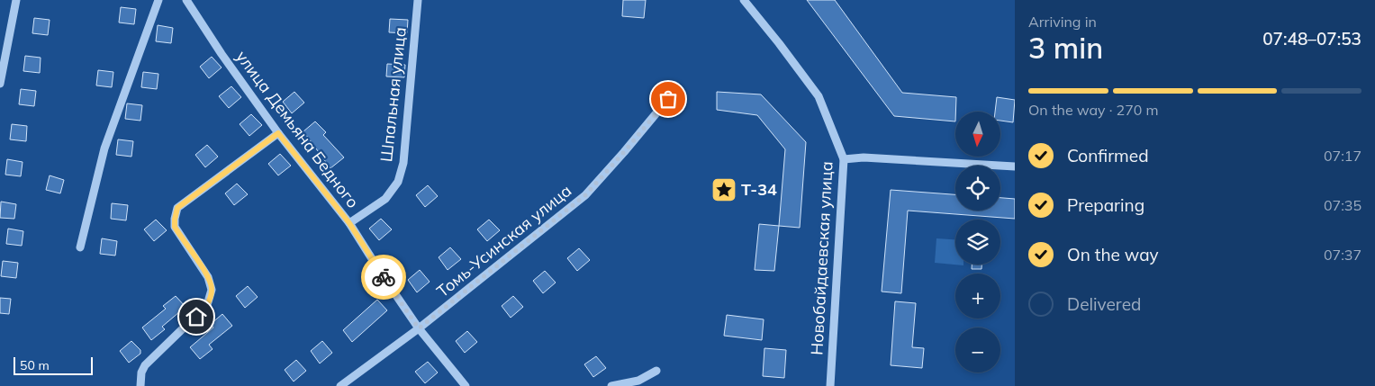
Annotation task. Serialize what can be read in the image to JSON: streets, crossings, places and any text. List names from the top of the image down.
{
  "streets": {
    "street": [
      "Шпальная улица",
      "улица Демьяна Бедного",
      "Томь-Усинская улица",
      "Новобайдаевская улица"
    ]
  },
  "crossings": [
    ["Шпальная улица", "улица Демьяна Бедного"],
    ["улица Демьяна Бедного", "Томь-Усинская улица"]
  ],
  "places": {
    "place": ["T-34"]
  },
  "scale_bar": "50 m",
  "north": "bottom",
  "page": {
    "heading": ["3 min", "Arriving in", "07:48–07:53"],
    "bar": "On the way · 270 m",
    "map_buttons": ["+", "−"],
    "list": [
      ["Confirmed", "07:17"],
      ["Preparing", "07:35"],
      ["On the way", "07:37"],
      "Delivered"
    ],
    "scale": "50 m"
  }
}
